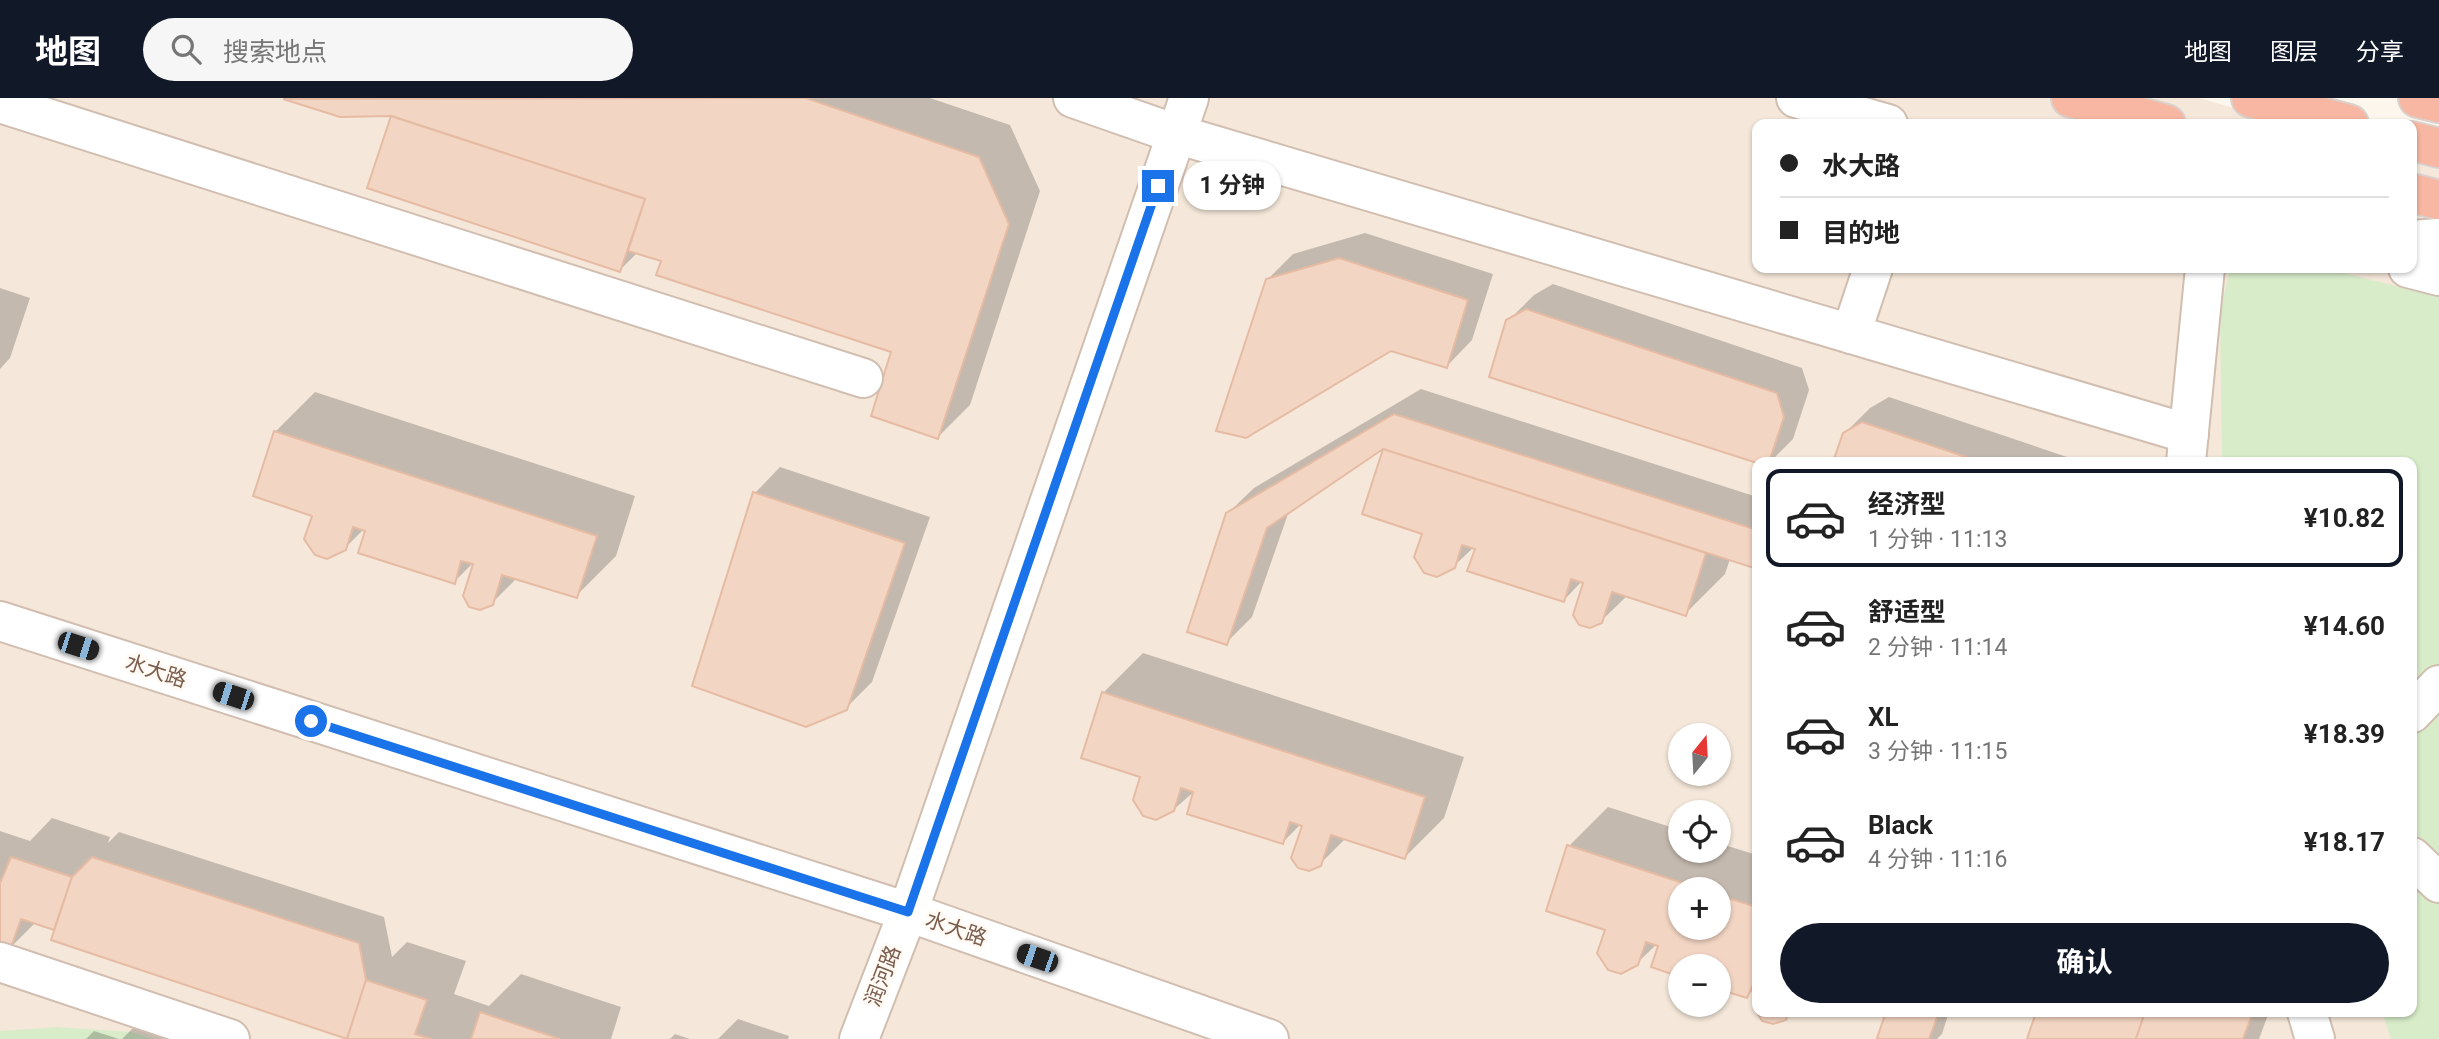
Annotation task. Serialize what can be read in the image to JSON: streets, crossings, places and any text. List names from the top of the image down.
{
  "streets": {
    "street": ["水大路", "润河路"]
  },
  "crossings": [
    ["水大路", "润河路"]
  ],
  "north": "top",
  "page": {
    "header": "地图",
    "search": "搜索地点",
    "nav": ["地图", "图层", "分享"],
    "banner": ["水大路", "目的地"],
    "bubble": "1 分钟",
    "list": [
      {
        "name": "经济型",
        "note": "1 分钟 · 11:13",
        "value": "¥10.82"
      },
      {
        "name": "舒适型",
        "note": "2 分钟 · 11:14",
        "value": "¥14.60"
      },
      {
        "name": "XL",
        "note": "3 分钟 · 11:15",
        "value": "¥18.39"
      },
      {
        "name": "Black",
        "note": "4 分钟 · 11:16",
        "value": "¥18.17"
      }
    ],
    "map_buttons": ["+", "−"],
    "buttons": "确认"
  }
}
